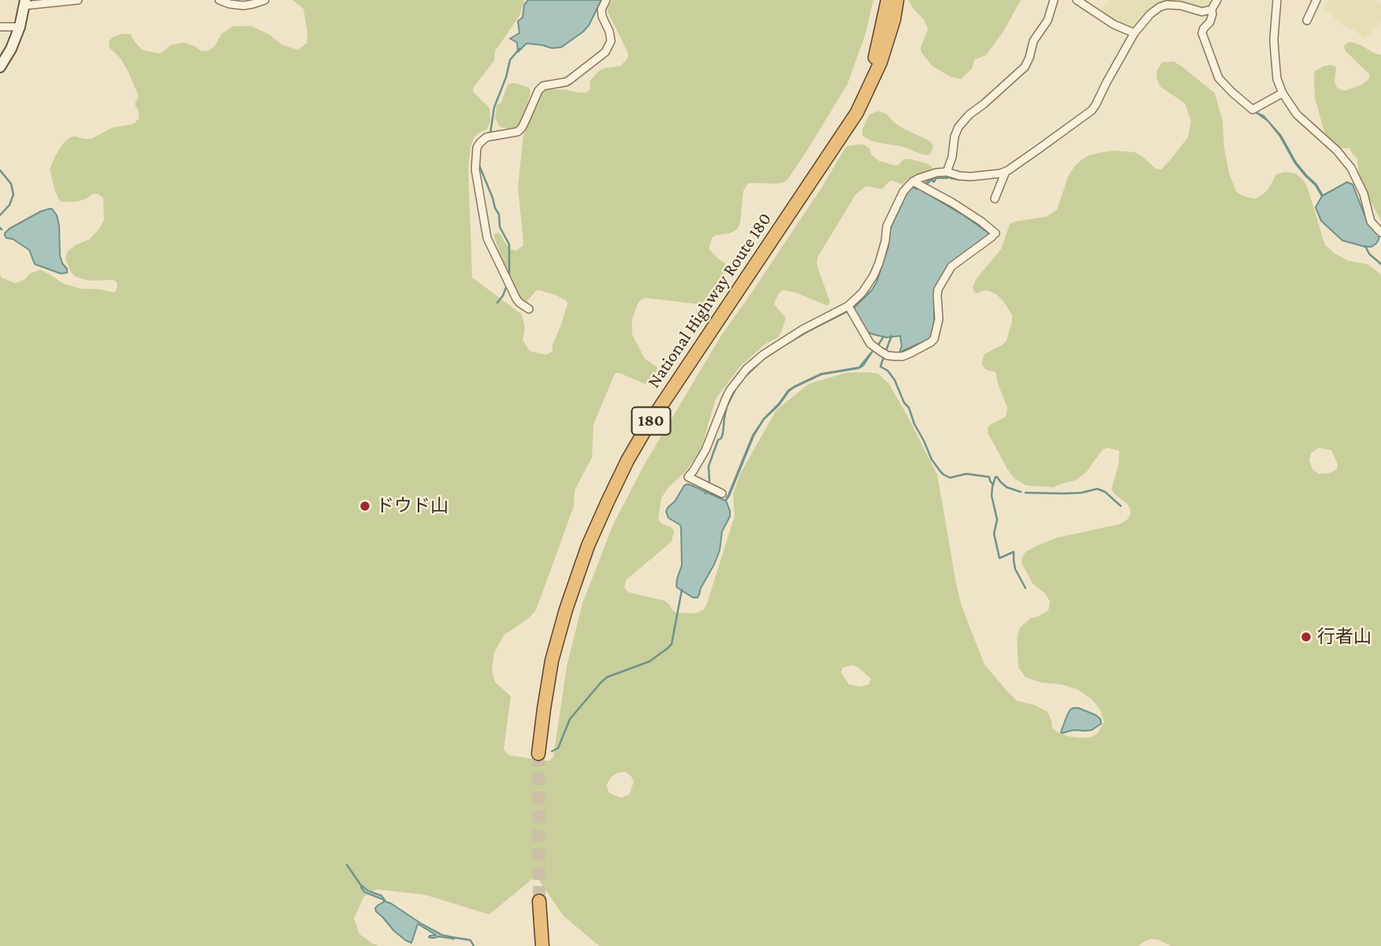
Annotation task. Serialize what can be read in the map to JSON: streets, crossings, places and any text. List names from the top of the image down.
{
  "streets": {
    "highway": ["National Highway Route 180", "180"]
  },
  "places": ["ドウド山", "行者山"]
}
